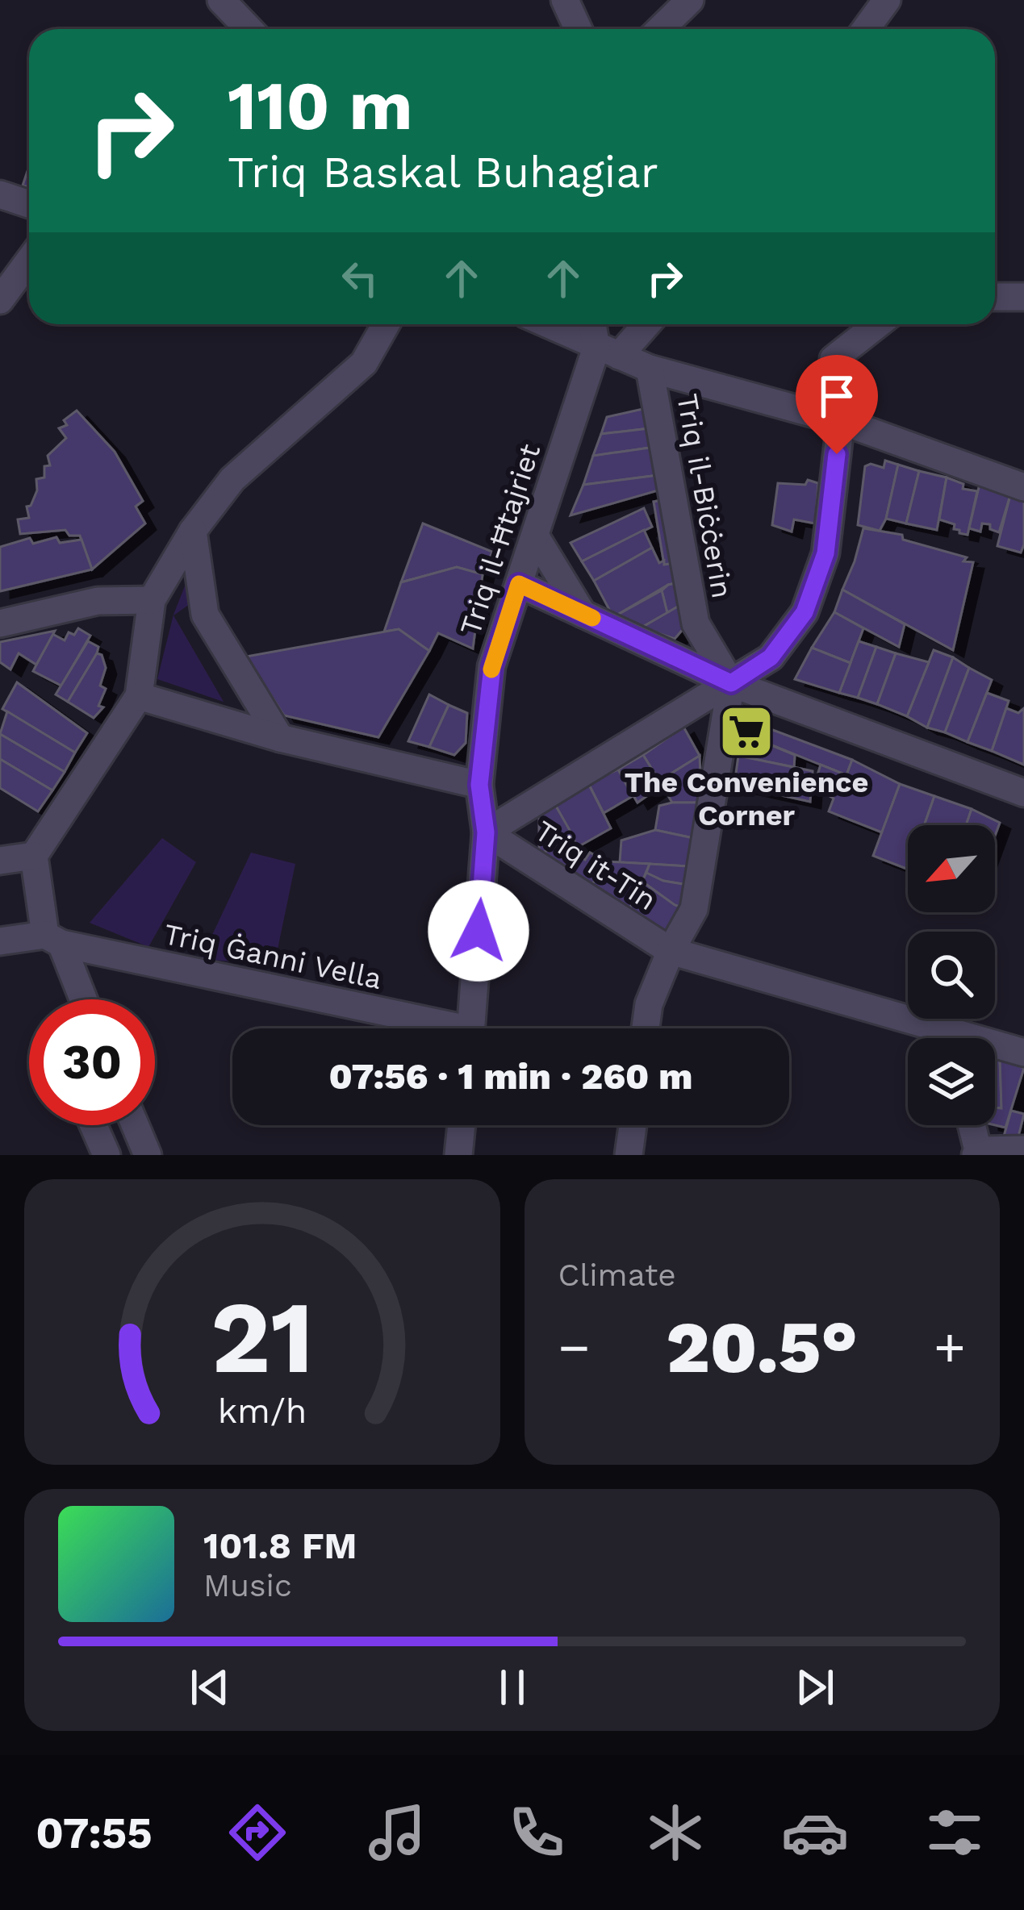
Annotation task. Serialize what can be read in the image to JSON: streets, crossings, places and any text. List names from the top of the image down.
{
  "streets": {
    "street": [
      "Triq il-Biċċerin",
      "Triq il-Ħtajriet",
      "Triq it-Tin",
      "Triq Ġanni Vella"
    ]
  },
  "crossings": [
    ["Triq il-Ħtajriet", "Triq it-Tin"]
  ],
  "places": {
    "supermarket": ["The Convenience Corner"]
  },
  "north": "bottom left",
  "page": {
    "turn": ["110 m", "Triq Baskal Buhagiar"],
    "limit": "30",
    "trip": "07:56 · 1 min · 260 m",
    "tile": "Climate",
    "heat": ["−", "20.5°", "+"],
    "song": ["101.8 FM", "Music"],
    "tabs": "07:55",
    "gauge": ["21", "km/h"]
  }
}
